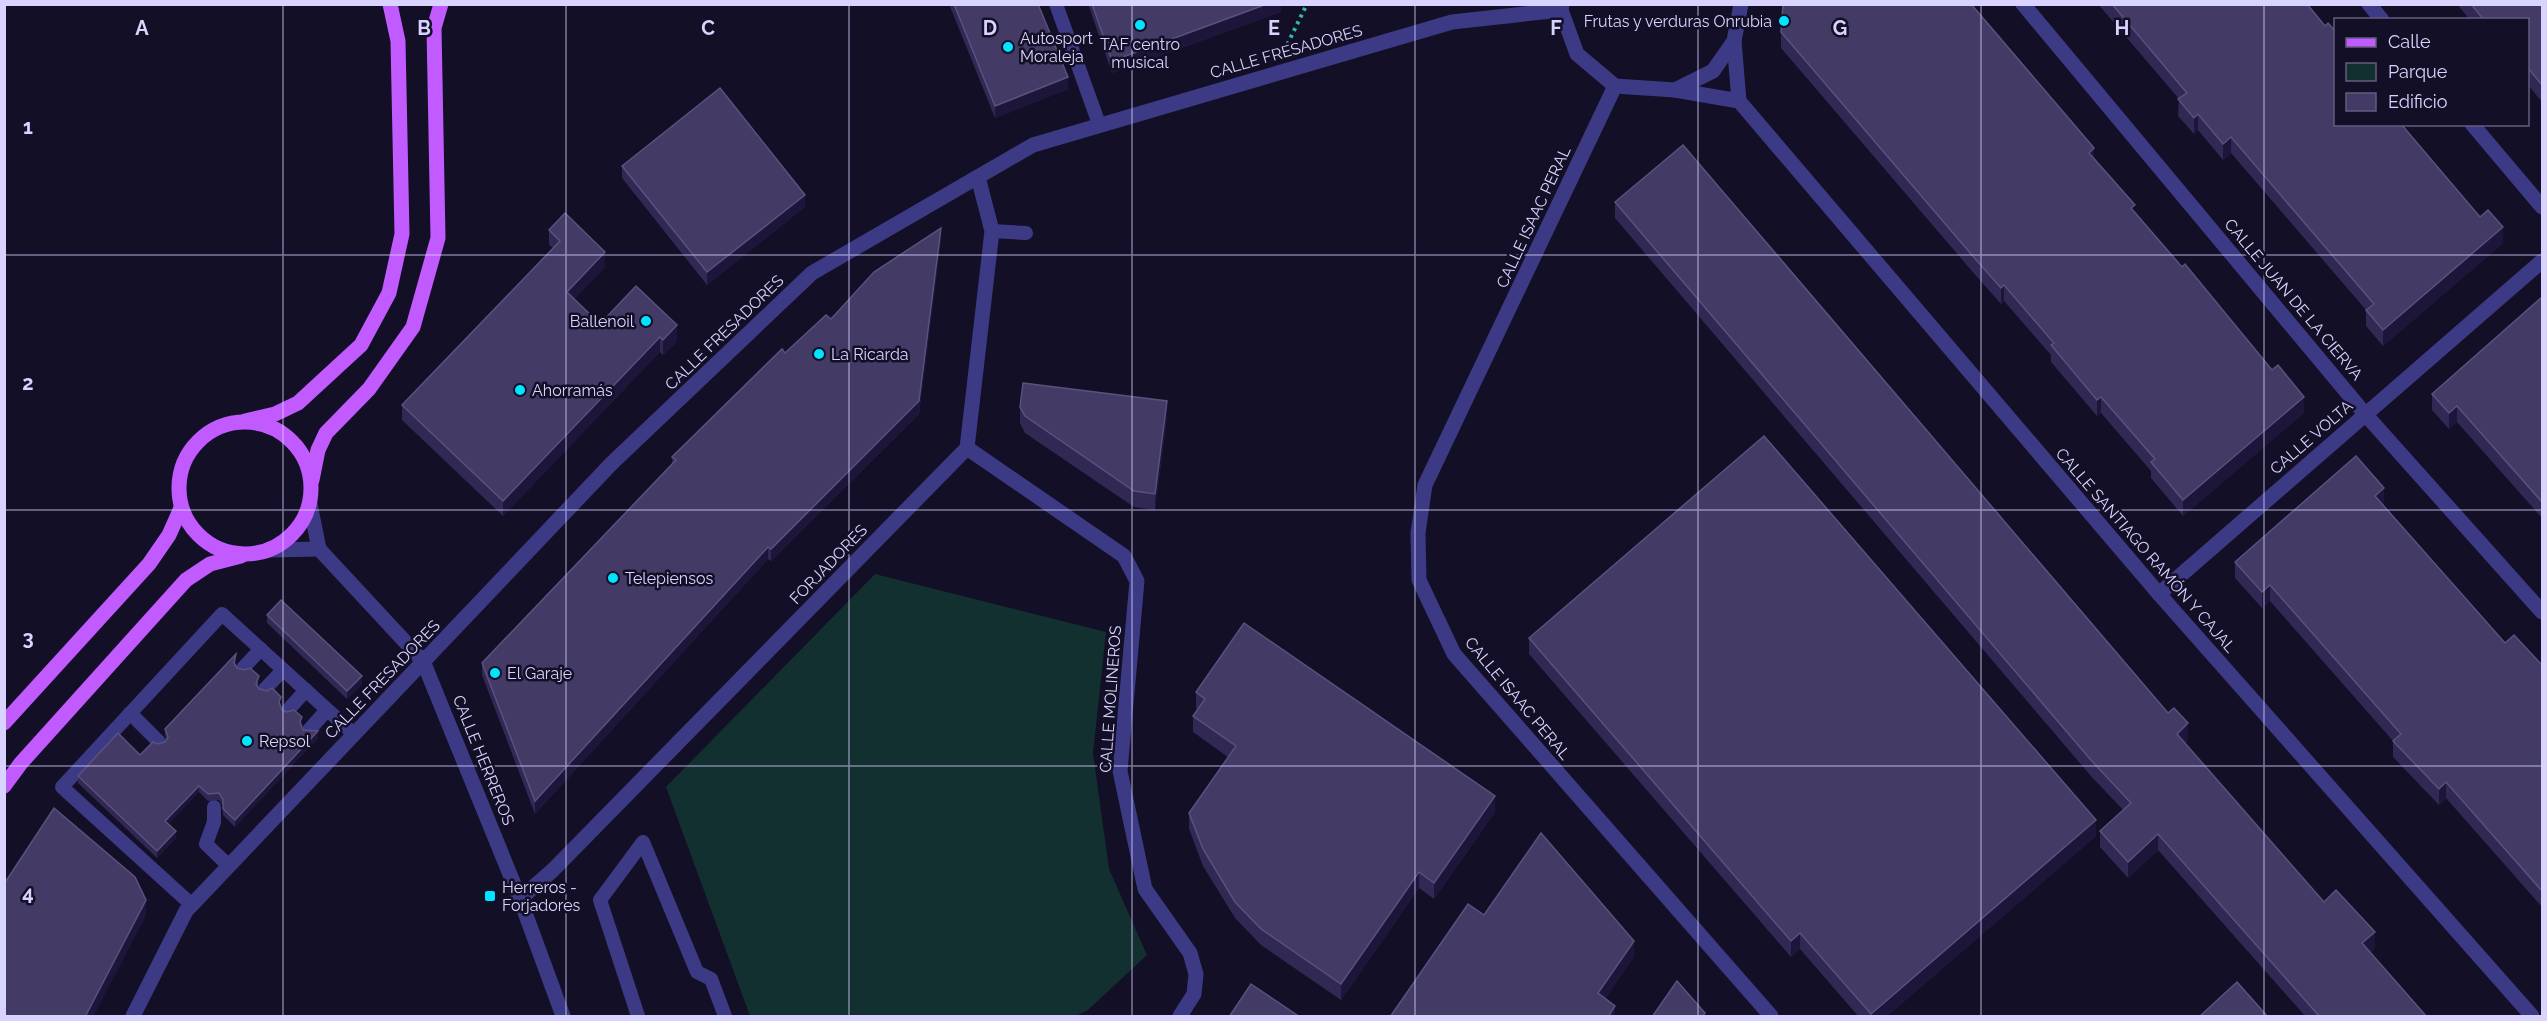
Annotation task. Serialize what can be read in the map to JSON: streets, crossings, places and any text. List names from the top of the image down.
{
  "streets": {
    "street": [
      "CALLE FRESADORES",
      "CALLE ISAAC PERAL",
      "CALLE JUAN DE LA CIERVA",
      "CALLE VOLTA",
      "CALLE SANTIAGO RAMÓN Y CAJAL",
      "FORJADORES",
      "CALLE MOLINEROS",
      "CALLE HERREROS"
    ]
  },
  "crossings": [
    ["CALLE FRESADORES", "CALLE HERREROS"],
    ["CALLE JUAN DE LA CIERVA", "CALLE VOLTA"],
    ["CALLE VOLTA", "CALLE SANTIAGO RAMÓN Y CAJAL"],
    ["FORJADORES", "CALLE MOLINEROS"],
    ["FORJADORES", "CALLE HERREROS"]
  ],
  "places": {
    "other": [
      "Frutas y verduras Onrubia",
      "TAF centro musical",
      "Autosport Moraleja",
      "Ballenoil",
      "La Ricarda",
      "Ahorramás",
      "Telepiensos",
      "El Garaje",
      "Repsol"
    ],
    "transit": ["Herreros - Forjadores"]
  },
  "legend": ["Calle", "Parque", "Edificio"],
  "grid": {
    "columns": [
      "A",
      "B",
      "C",
      "D",
      "E",
      "F",
      "G",
      "H"
    ],
    "rows": [
      "1",
      "2",
      "3",
      "4"
    ]
  }
}
